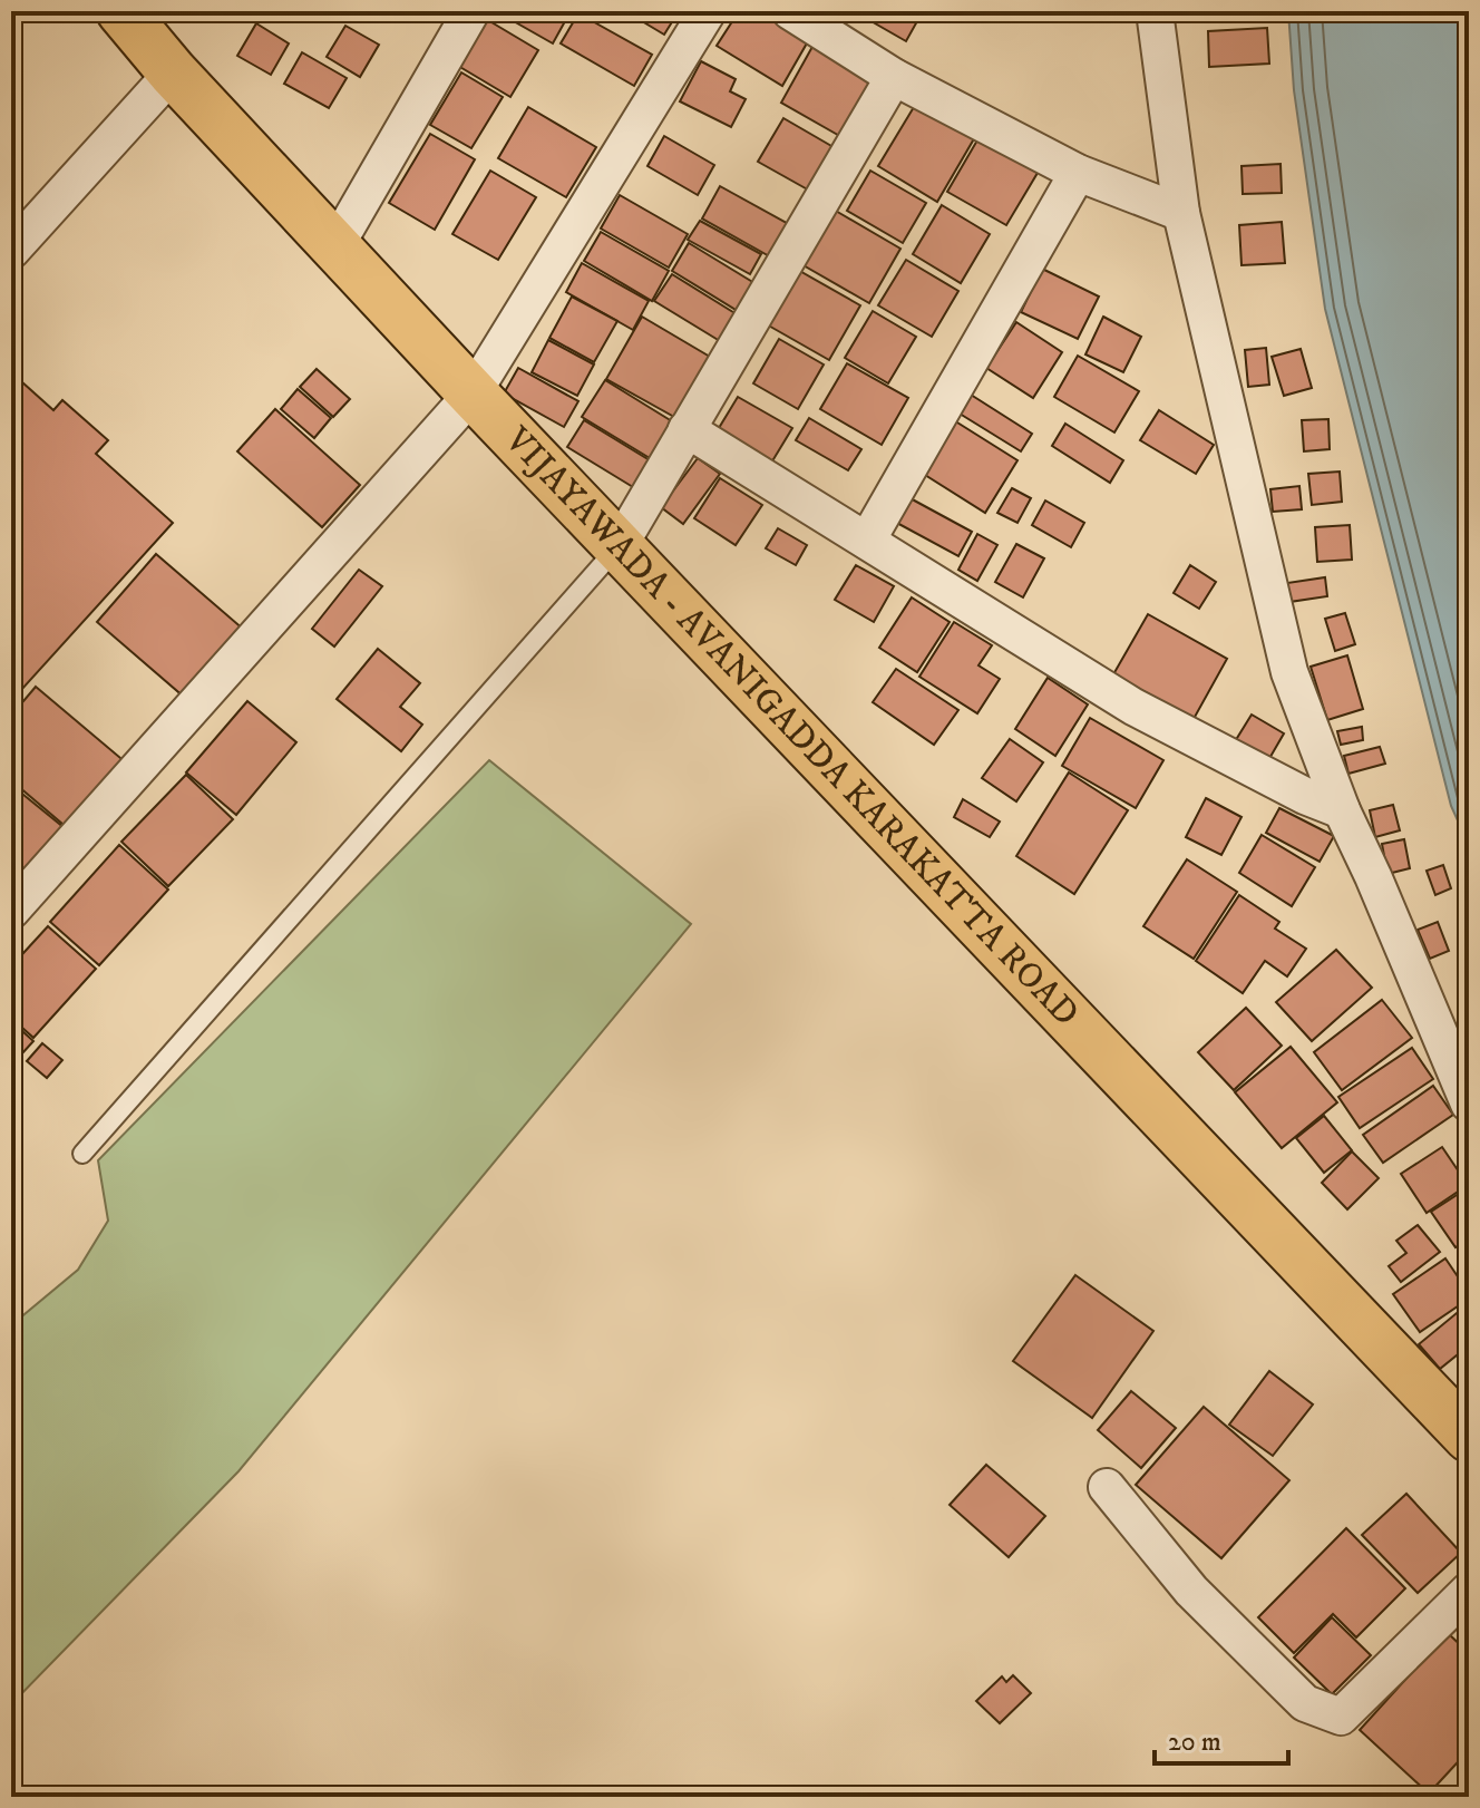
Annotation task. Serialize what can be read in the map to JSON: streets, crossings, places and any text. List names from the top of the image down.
{
  "streets": {
    "main road": ["VIJAYAWADA - AVANIGADDA KARAKATTA ROAD"]
  },
  "scale_bar": "20 m"
}
